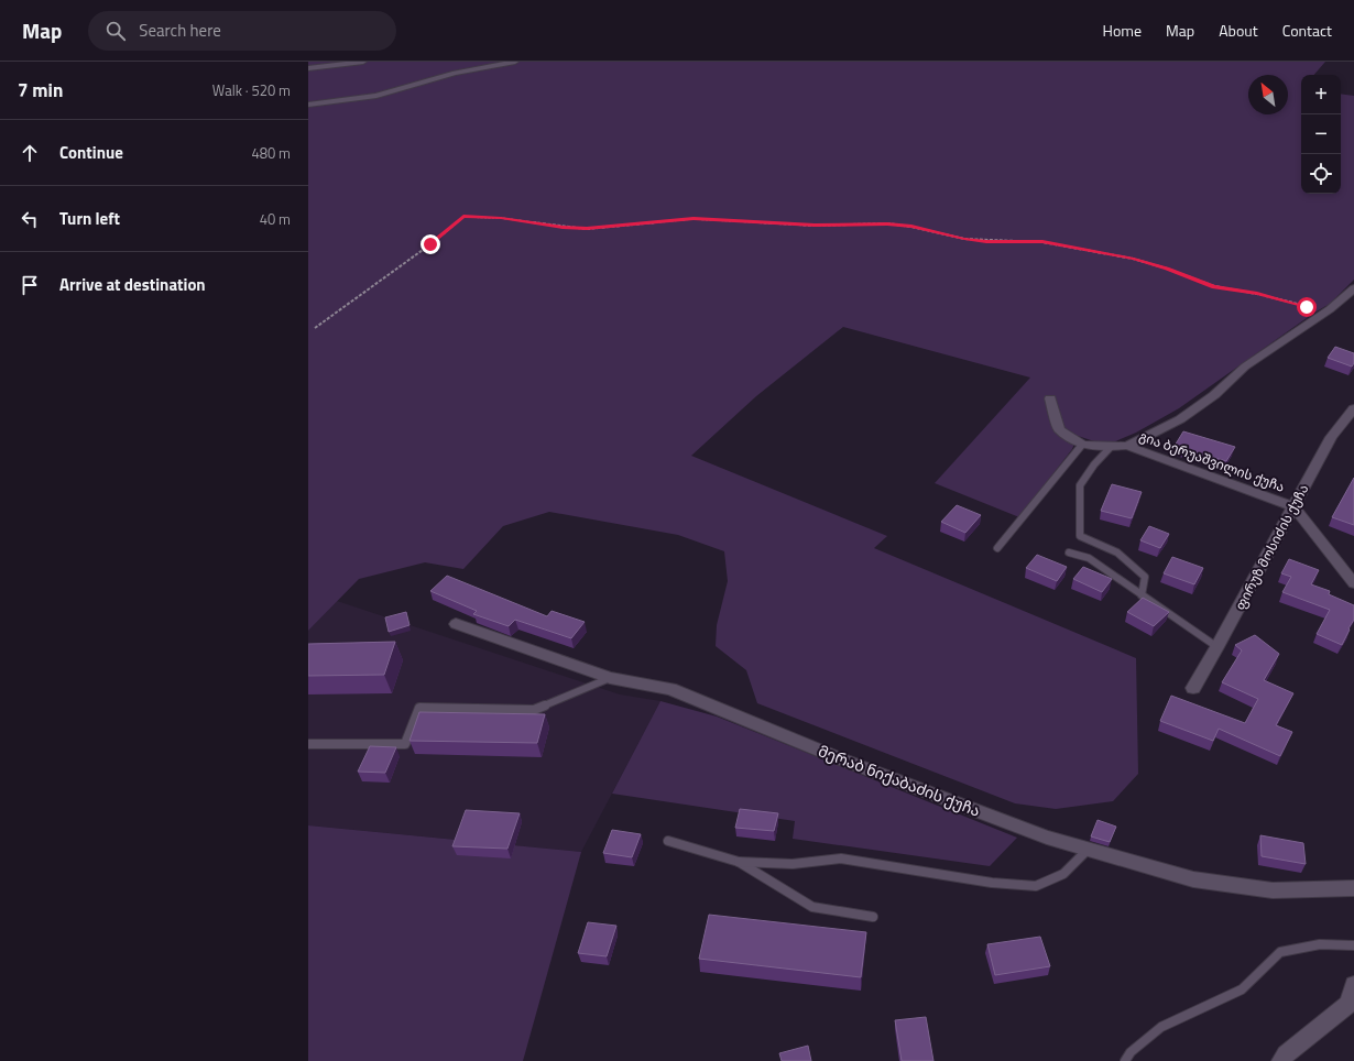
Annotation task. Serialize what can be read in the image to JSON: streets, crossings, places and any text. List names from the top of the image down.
{
  "streets": {
    "street": ["გია ბერუაშვილის ქუჩა", "ფირუზ მოსიძის ქუჩა", "მერაბ ნიქაბაძის ქუჩა"]
  },
  "crossings": [
    ["გია ბერუაშვილის ქუჩა", "ფირუზ მოსიძის ქუჩა"]
  ],
  "north": "top left",
  "page": {
    "header": "Map",
    "search": "Search here",
    "nav": [
      "Home",
      "Map",
      "About",
      "Contact"
    ],
    "heading": ["7 min", "Walk · 520 m"],
    "map_buttons": ["+", "−"],
    "list": [
      ["Continue", "480 m"],
      ["Turn left", "40 m"],
      "Arrive at destination"
    ]
  }
}
